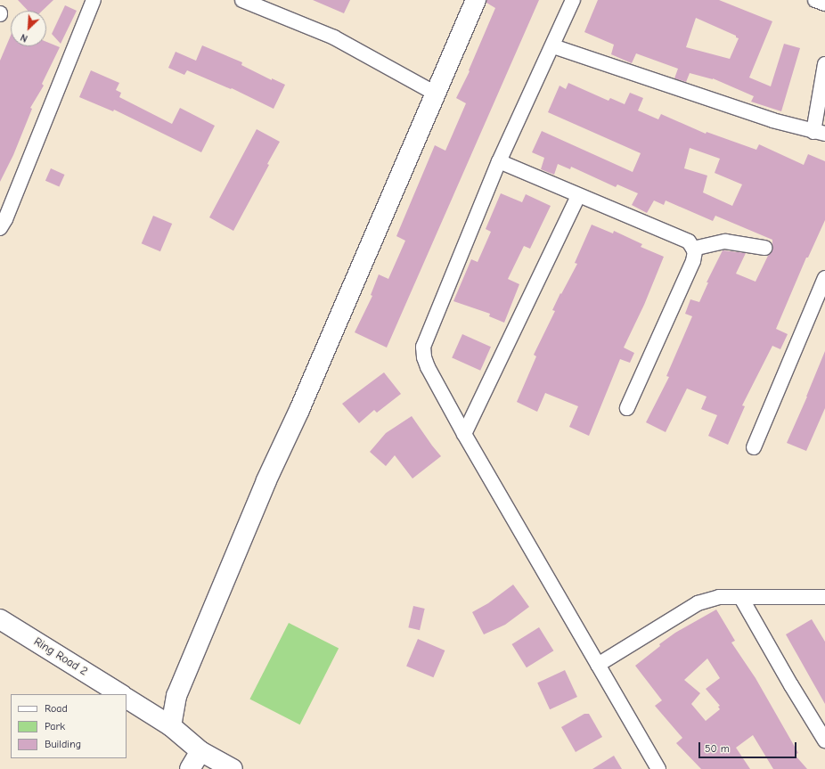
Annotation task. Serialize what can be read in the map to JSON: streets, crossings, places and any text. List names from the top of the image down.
{
  "streets": {
    "street": ["Ring Road 2"]
  },
  "legend": ["Road", "Park", "Building"],
  "scale_bar": "50 m",
  "north": "bottom left"
}
